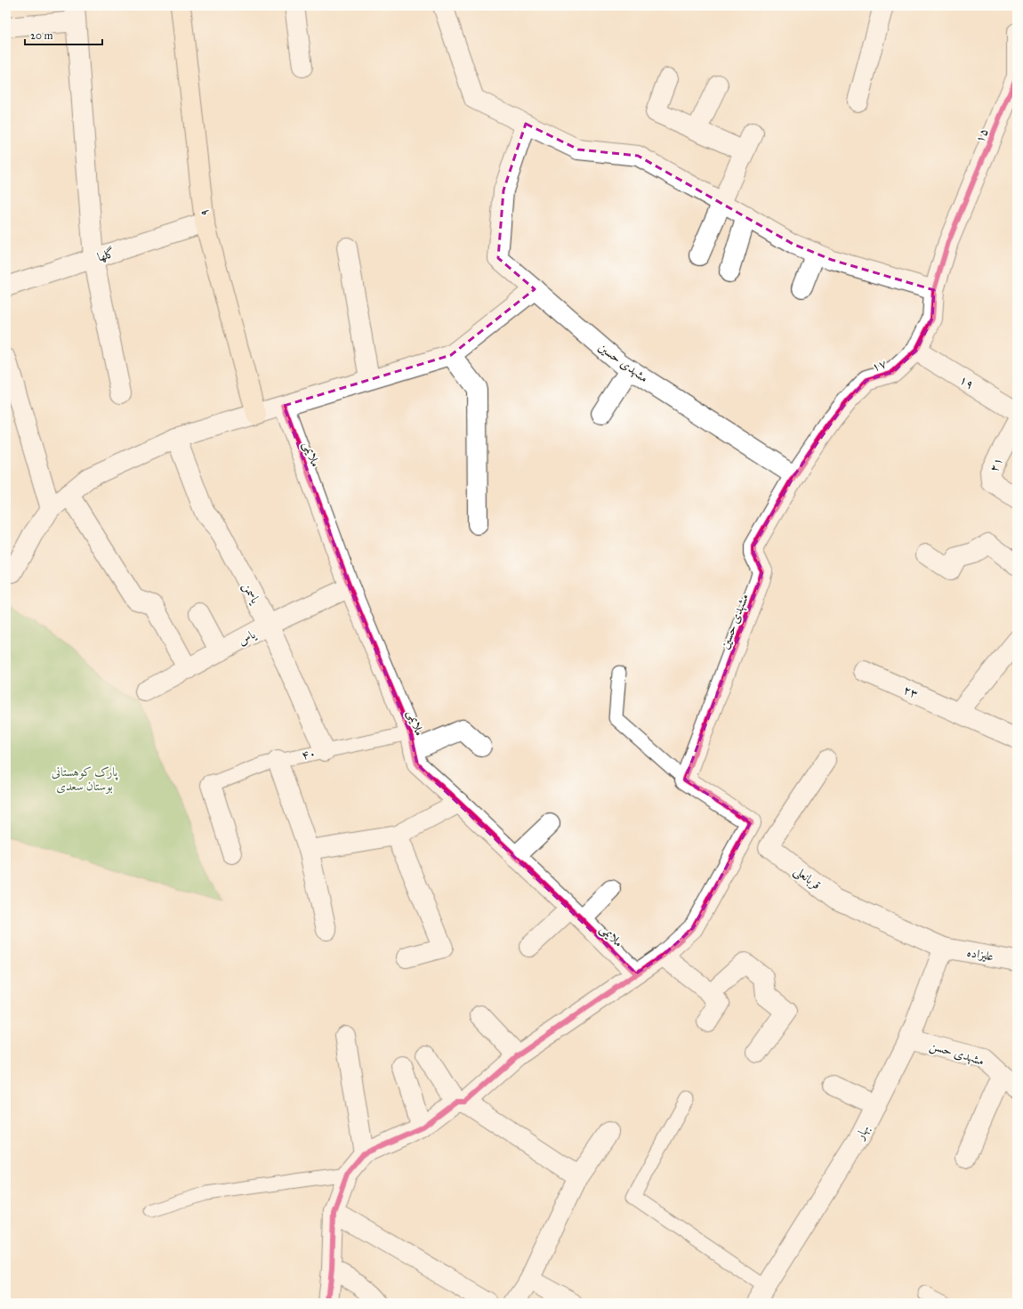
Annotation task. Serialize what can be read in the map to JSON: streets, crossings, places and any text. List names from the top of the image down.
{
  "streets": {
    "street": [
      "۱۵",
      "۹",
      "گلها",
      "مشهدی حسین",
      "۱۷",
      "۱۹",
      "ملایمی",
      "۲۱",
      "یاسمن",
      "یاس",
      "۲۳",
      "قربانعلی",
      "علیزاده",
      "مشهدی حسن",
      "بهار"
    ],
    "lane": ["۴۰"]
  },
  "crossings": [
    ["۱۵", "۱۷"],
    ["۹", "گلها"],
    ["مشهدی حسین", "۱۷"],
    ["۱۷", "۱۹"],
    ["ملایمی", "یاس"],
    ["ملایمی", "۴۰"],
    ["یاسمن", "یاس"],
    ["یاسمن", "۴۰"],
    ["قربانعلی", "علیزاده"],
    ["قربانعلی", "بهار"],
    ["علیزاده", "بهار"],
    ["مشهدی حسن", "بهار"]
  ],
  "parks": ["پارک کوهستانی بوستان سعدی"],
  "scale_bar": "20 m"
}
